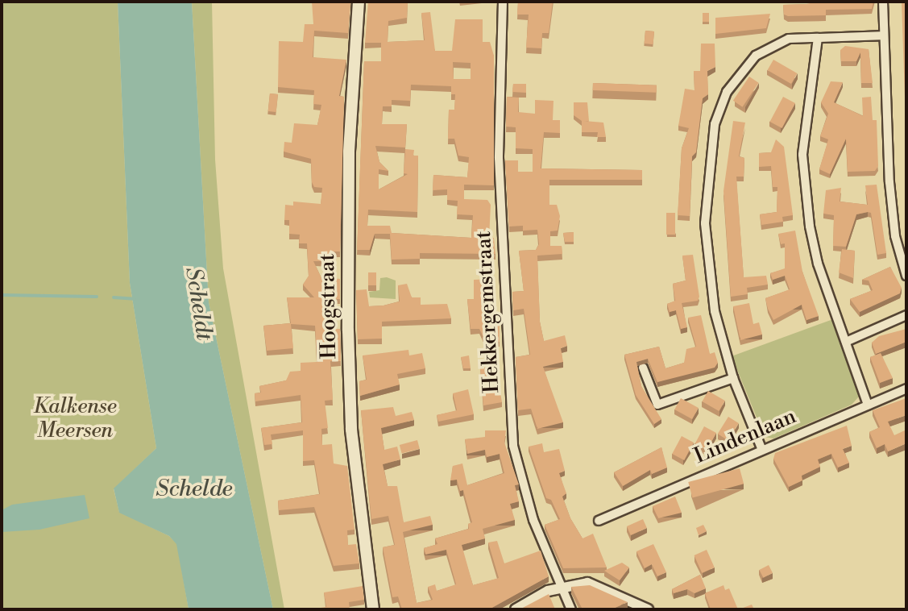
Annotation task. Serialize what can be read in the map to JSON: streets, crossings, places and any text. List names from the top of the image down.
{
  "streets": {
    "main road": ["Hoogstraat"],
    "street": ["Hekkergemstraat", "Lindenlaan"]
  },
  "water": ["Scheldt", "Schelde"],
  "parks": ["Kalkense Meersen"]
}
